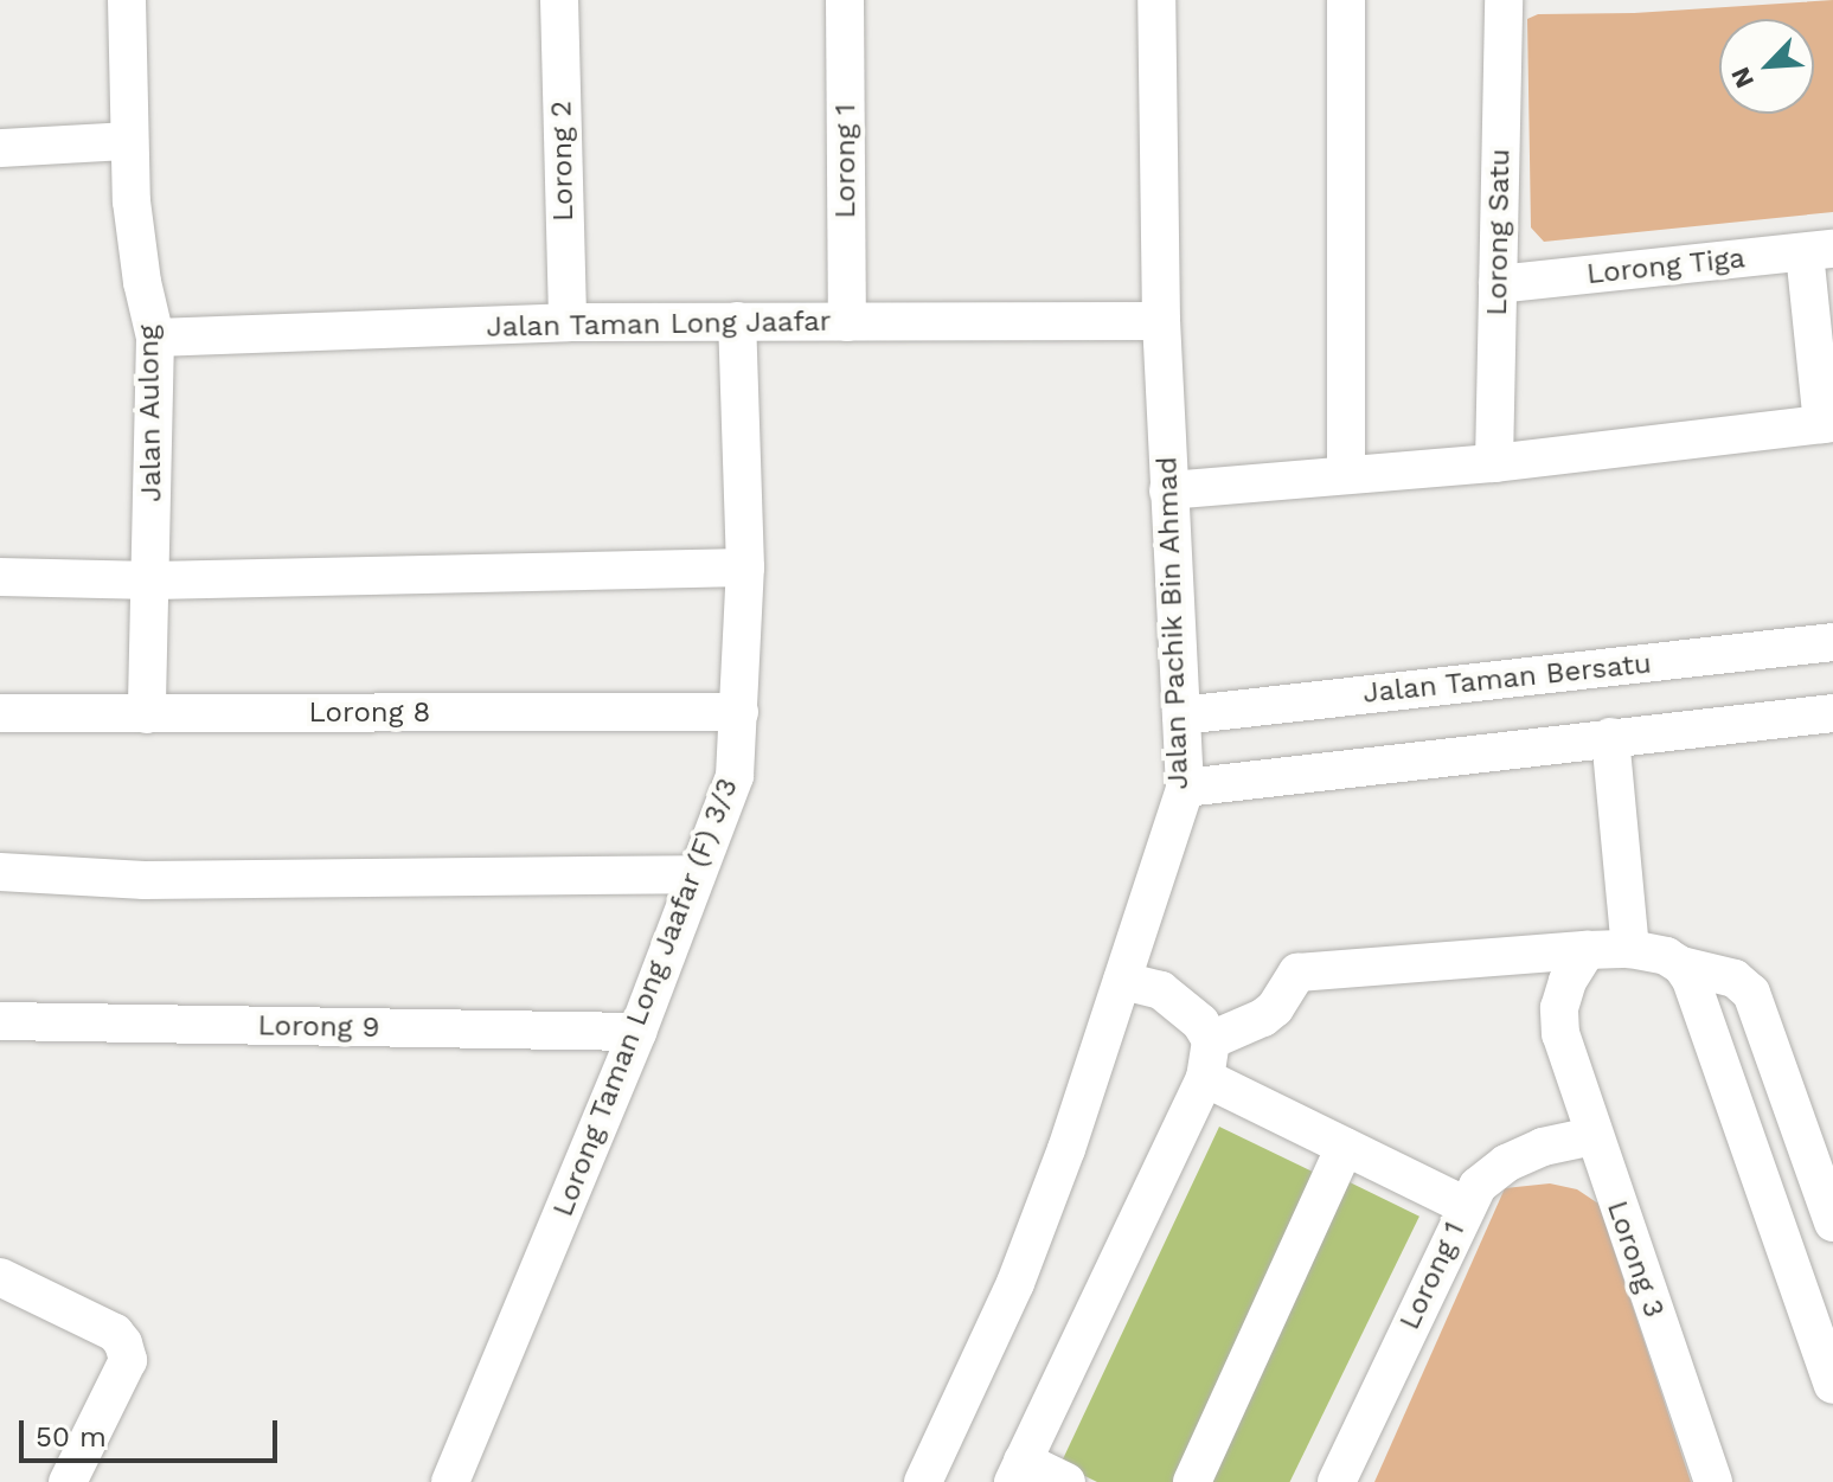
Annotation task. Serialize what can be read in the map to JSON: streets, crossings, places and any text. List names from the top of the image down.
{
  "streets": {
    "street": [
      "Lorong 2",
      "Lorong 1",
      "Lorong Satu",
      "Lorong Tiga",
      "Jalan Taman Long Jaafar",
      "Jalan Aulong",
      "Jalan Pachik Bin Ahmad",
      "Jalan Taman Bersatu",
      "Lorong 8",
      "Lorong Taman Long Jaafar (F) 3/3",
      "Lorong 9",
      "Lorong 3"
    ]
  },
  "crossings": [
    ["Lorong 2", "Jalan Taman Long Jaafar"],
    ["Lorong 1", "Jalan Taman Long Jaafar"],
    ["Lorong 1", "Lorong 3"],
    ["Lorong Satu", "Lorong Tiga"],
    ["Jalan Taman Long Jaafar", "Jalan Aulong"],
    ["Jalan Taman Long Jaafar", "Jalan Pachik Bin Ahmad"],
    ["Jalan Taman Long Jaafar", "Lorong Taman Long Jaafar (F) 3/3"],
    ["Jalan Aulong", "Lorong 8"],
    ["Jalan Pachik Bin Ahmad", "Jalan Taman Bersatu"],
    ["Lorong 8", "Lorong Taman Long Jaafar (F) 3/3"],
    ["Lorong Taman Long Jaafar (F) 3/3", "Lorong 9"]
  ],
  "scale_bar": "50 m",
  "north": "bottom left"
}
